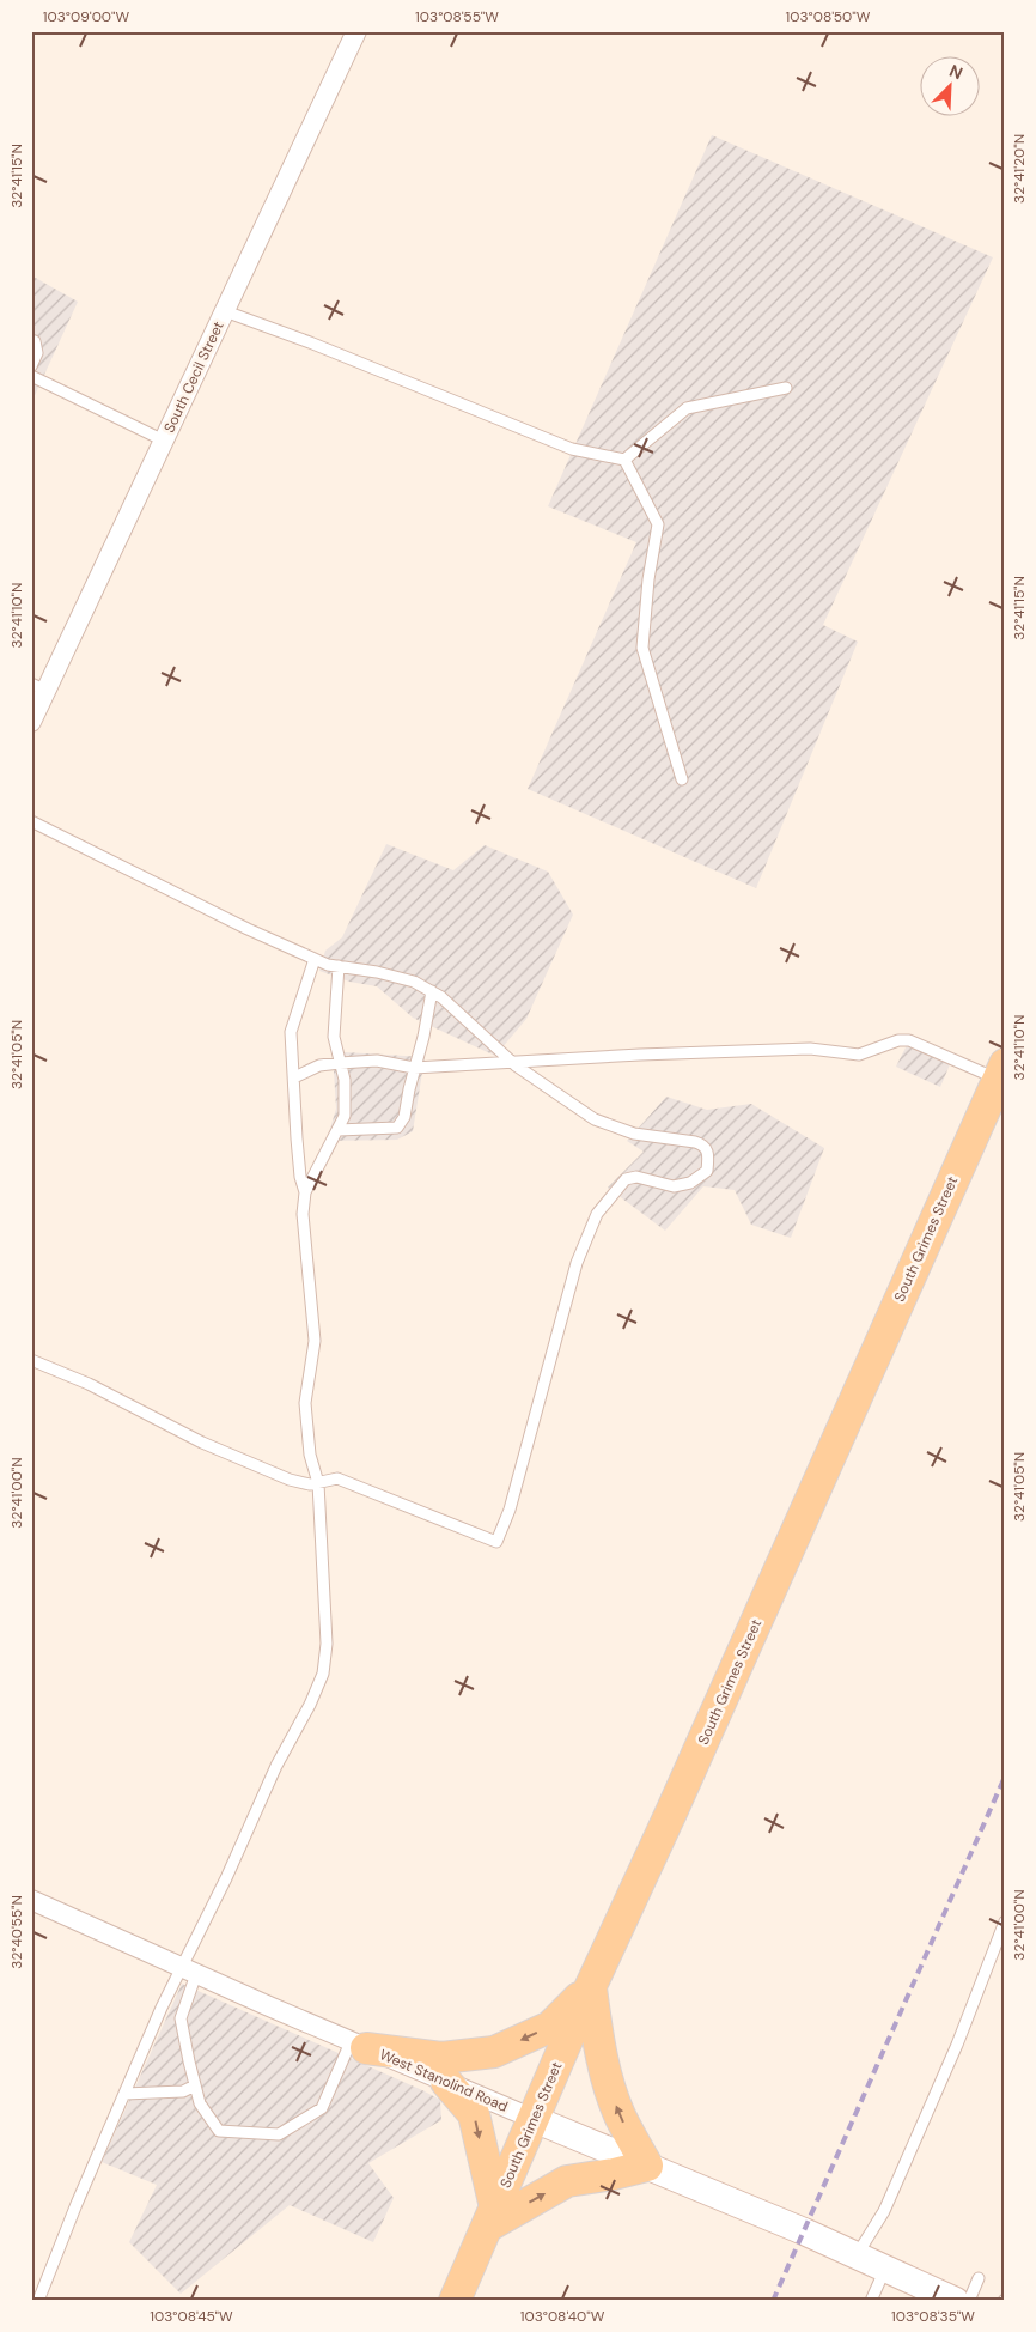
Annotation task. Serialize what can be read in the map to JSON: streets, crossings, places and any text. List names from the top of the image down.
{
  "streets": {
    "main road": ["South Grimes Street", "West Stanolind Road"],
    "street": ["South Cecil Street"]
  },
  "crossings": [
    ["South Grimes Street", "West Stanolind Road"]
  ],
  "north": "top right",
  "coordinates": [
    "103°09'00\"W",
    "103°08'55\"W",
    "103°08'50\"W",
    "32°41'20\"N",
    "32°41'15\"N",
    "32°41'10\"N",
    "32°41'05\"N",
    "32°41'00\"N",
    "32°40'55\"N",
    "103°08'45\"W",
    "103°08'40\"W",
    "103°08'35\"W"
  ]
}
